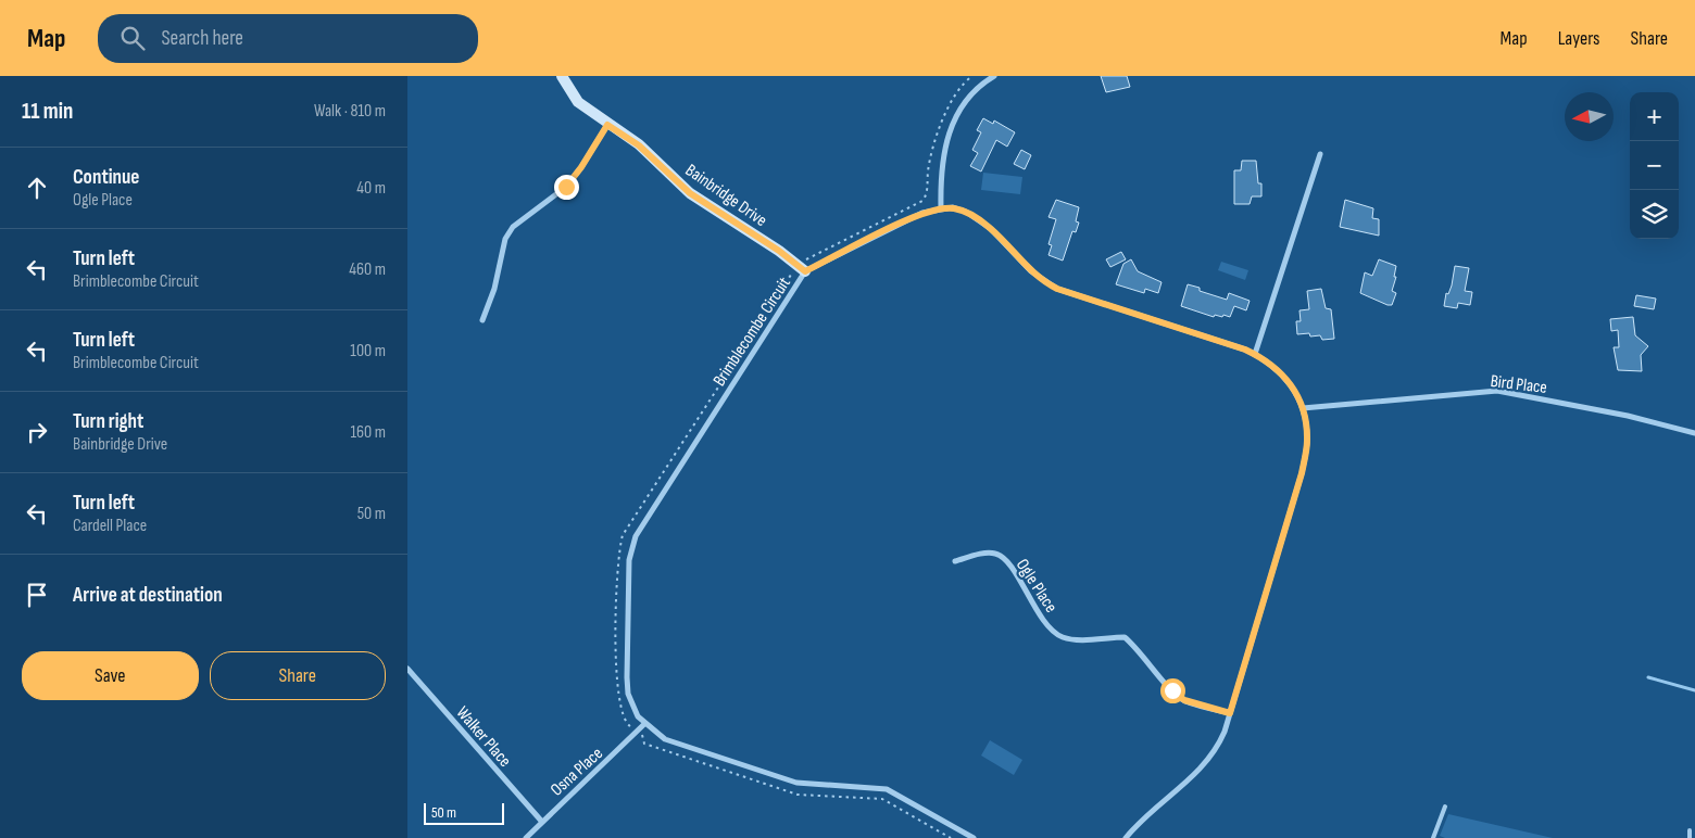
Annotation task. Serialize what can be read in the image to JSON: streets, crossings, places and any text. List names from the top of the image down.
{
  "streets": {
    "street": [
      "Bainbridge Drive",
      "Brimblecombe Circuit",
      "Bird Place",
      "Ogle Place",
      "Walker Place",
      "Osna Place"
    ]
  },
  "crossings": [
    ["Bainbridge Drive", "Brimblecombe Circuit"],
    ["Brimblecombe Circuit", "Bird Place"],
    ["Brimblecombe Circuit", "Ogle Place"],
    ["Brimblecombe Circuit", "Osna Place"],
    ["Walker Place", "Osna Place"]
  ],
  "scale_bar": "50 m",
  "north": "left",
  "page": {
    "header": "Map",
    "search": "Search here",
    "nav": ["Map", "Layers", "Share"],
    "heading": ["11 min", "Walk · 810 m"],
    "map_buttons": ["+", "−"],
    "list": [
      ["Continue", "Ogle Place", "40 m"],
      ["Turn left", "Brimblecombe Circuit", "460 m"],
      ["Turn left", "Brimblecombe Circuit", "100 m"],
      ["Turn right", "Bainbridge Drive", "160 m"],
      ["Turn left", "Cardell Place", "50 m"],
      "Arrive at destination"
    ],
    "buttons": ["Save", "Share"],
    "scale": "50 m"
  }
}
